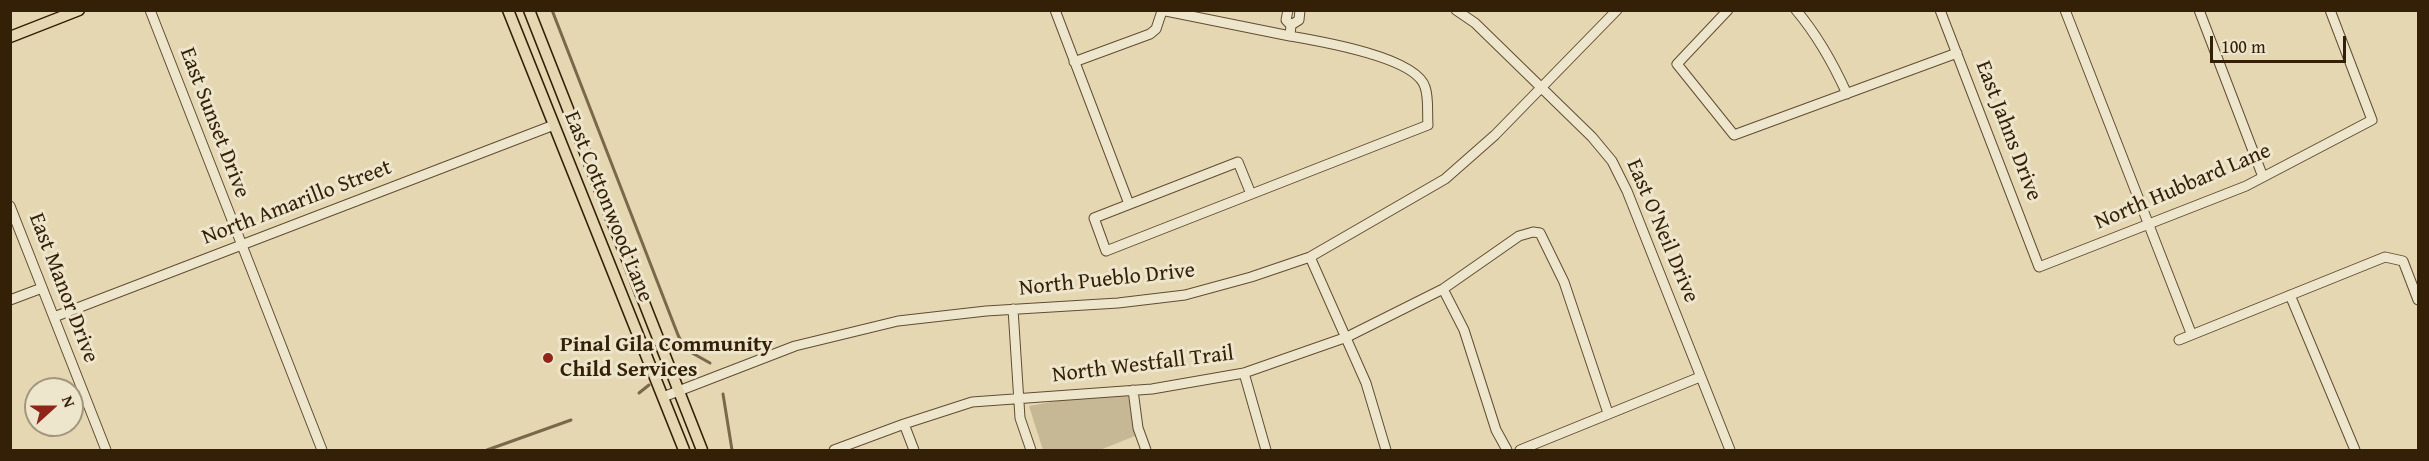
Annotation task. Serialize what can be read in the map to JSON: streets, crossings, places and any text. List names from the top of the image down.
{
  "streets": {
    "main road": ["East Cottonwood Lane"],
    "street": [
      "East Sunset Drive",
      "East Jahns Drive",
      "North Hubbard Lane",
      "North Amarillo Street",
      "East O'Neil Drive",
      "North Pueblo Drive",
      "East Manor Drive",
      "North Westfall Trail"
    ]
  },
  "crossings": [
    ["East Sunset Drive", "North Amarillo Street"],
    ["East Jahns Drive", "North Hubbard Lane"],
    ["North Amarillo Street", "East Cottonwood Lane"],
    ["North Amarillo Street", "East Manor Drive"],
    ["East Cottonwood Lane", "North Pueblo Drive"],
    ["East O'Neil Drive", "North Pueblo Drive"]
  ],
  "places": ["Pinal Gila Community Child Services"],
  "scale_bar": "100 m",
  "north": "right"
}
